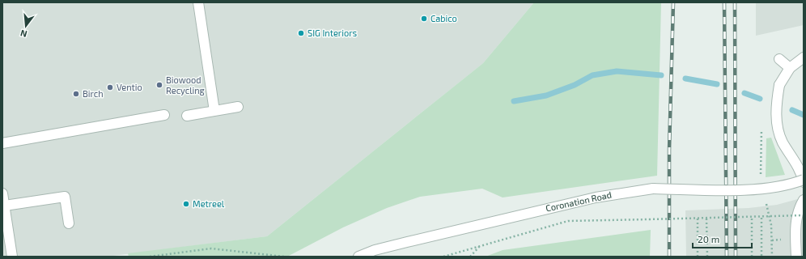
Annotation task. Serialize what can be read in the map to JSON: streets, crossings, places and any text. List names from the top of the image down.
{
  "streets": {
    "street": ["Coronation Road"]
  },
  "places": [
    "Cabico",
    "SIG Interiors",
    "Biowood Recycling",
    "Ventio",
    "Birch",
    "Metreel"
  ],
  "scale_bar": "20 m",
  "north": "bottom"
}
